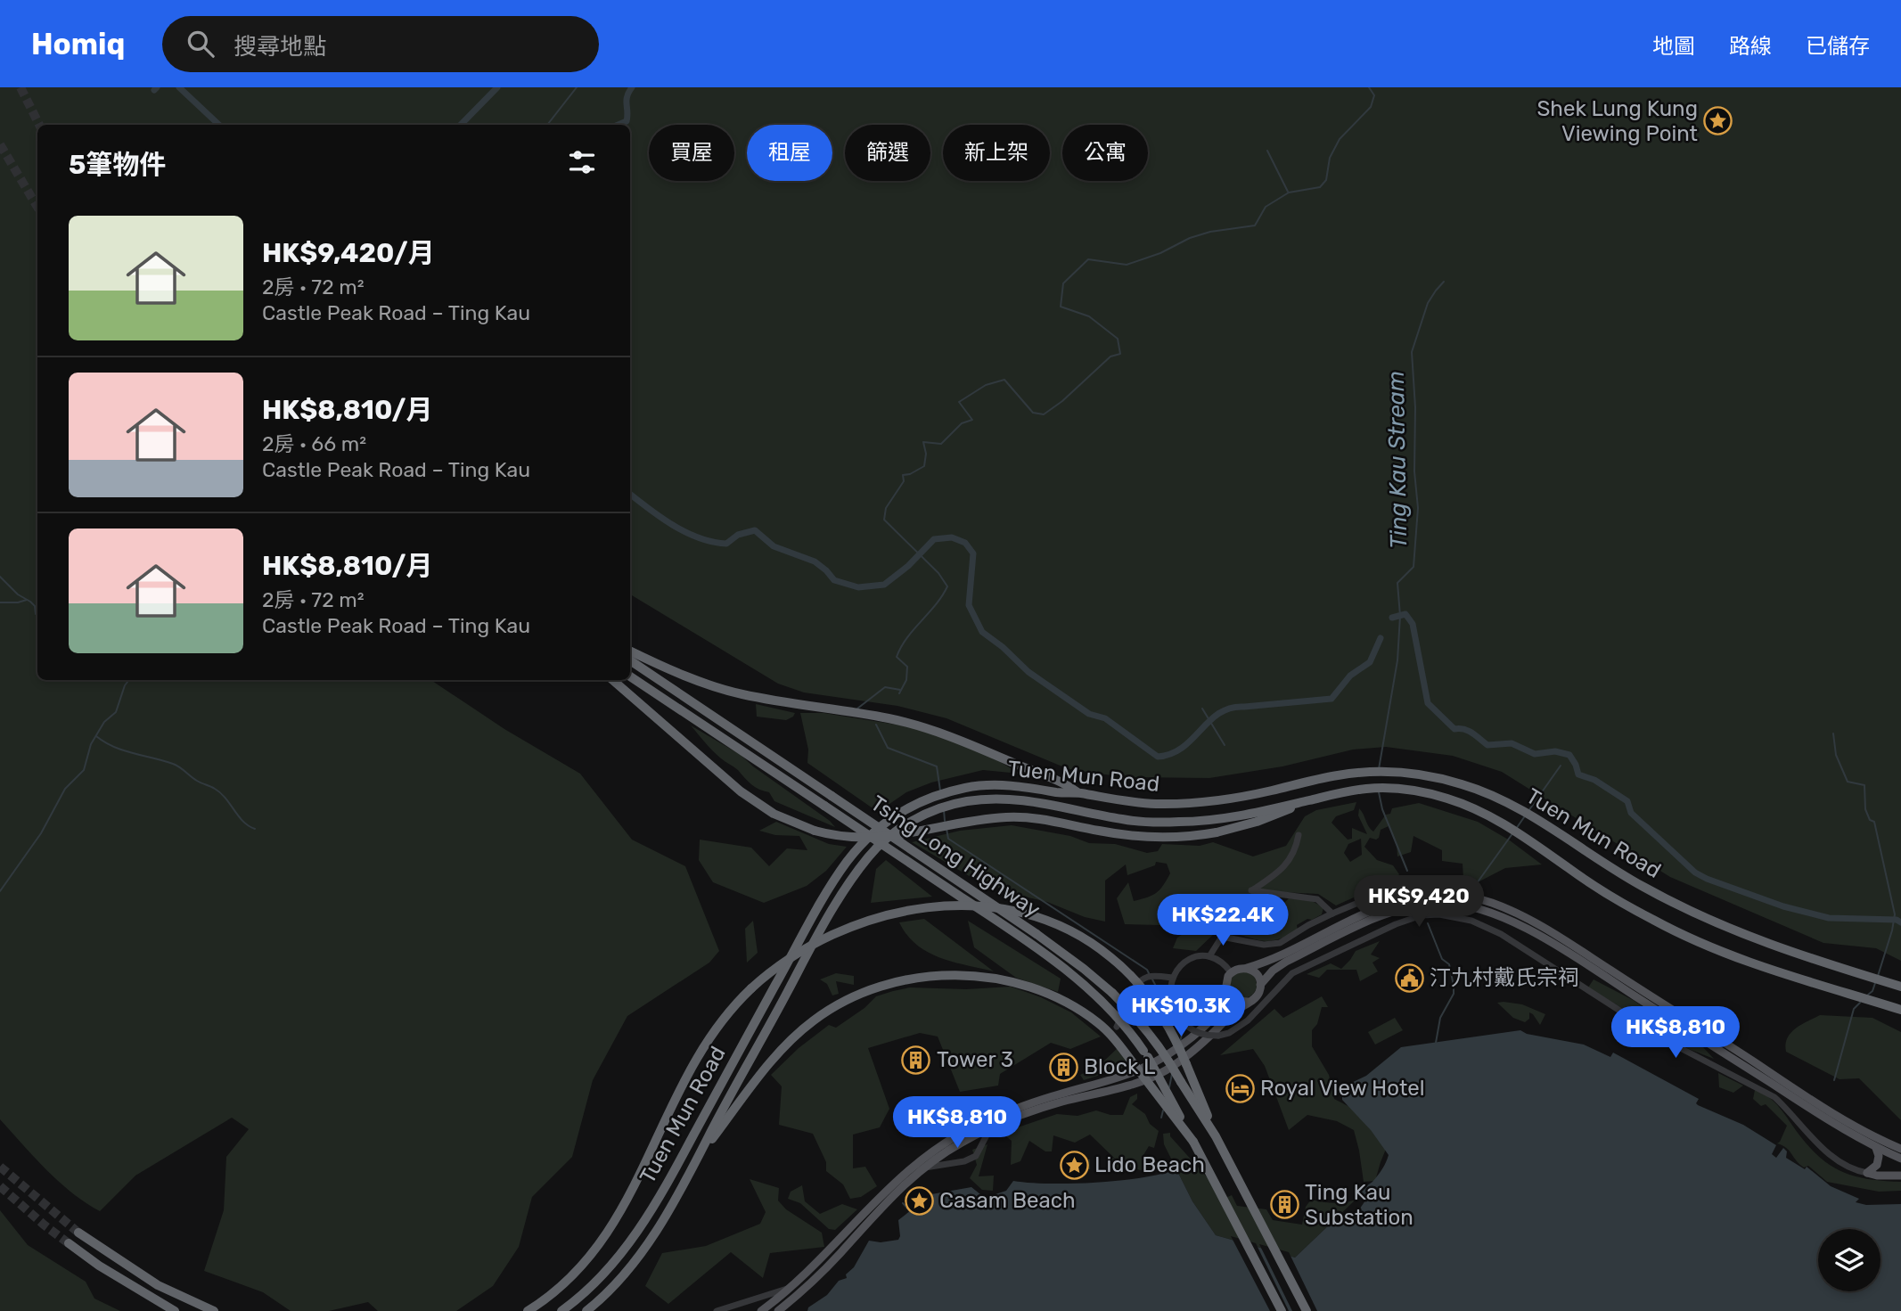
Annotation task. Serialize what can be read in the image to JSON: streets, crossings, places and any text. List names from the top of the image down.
{
  "streets": {
    "highway": ["Tuen Mun Road", "Tsing Long Highway"]
  },
  "water": ["Ting Kau Stream"],
  "places": {
    "place": ["Shek Lung Kung Viewing Point", "Lido Beach", "Casam Beach"],
    "public building": ["汀九村戴氏宗祠"],
    "building": ["Tower 3", "Block L", "Ting Kau Substation"],
    "hotel": ["Royal View Hotel"]
  },
  "page": {
    "header": "Homiq",
    "search": "搜尋地點",
    "nav": ["地圖", "路線", "已儲存"],
    "chip": [
      "買屋",
      "租屋",
      "篩選",
      "新上架",
      "公寓"
    ],
    "heading": "5筆物件",
    "list": [
      {
        "name": "HK$9,420/月",
        "note": "2房 · 72 m² · Castle Peak Road – Ting Kau"
      },
      {
        "name": "HK$8,810/月",
        "note": "2房 · 66 m² · Castle Peak Road – Ting Kau"
      },
      {
        "name": "HK$8,810/月",
        "note": "2房 · 72 m² · Castle Peak Road – Ting Kau"
      }
    ],
    "price": [
      "HK$9,420",
      "HK$22.4K",
      "HK$10.3K",
      "HK$8,810",
      "HK$8,810"
    ]
  }
}
